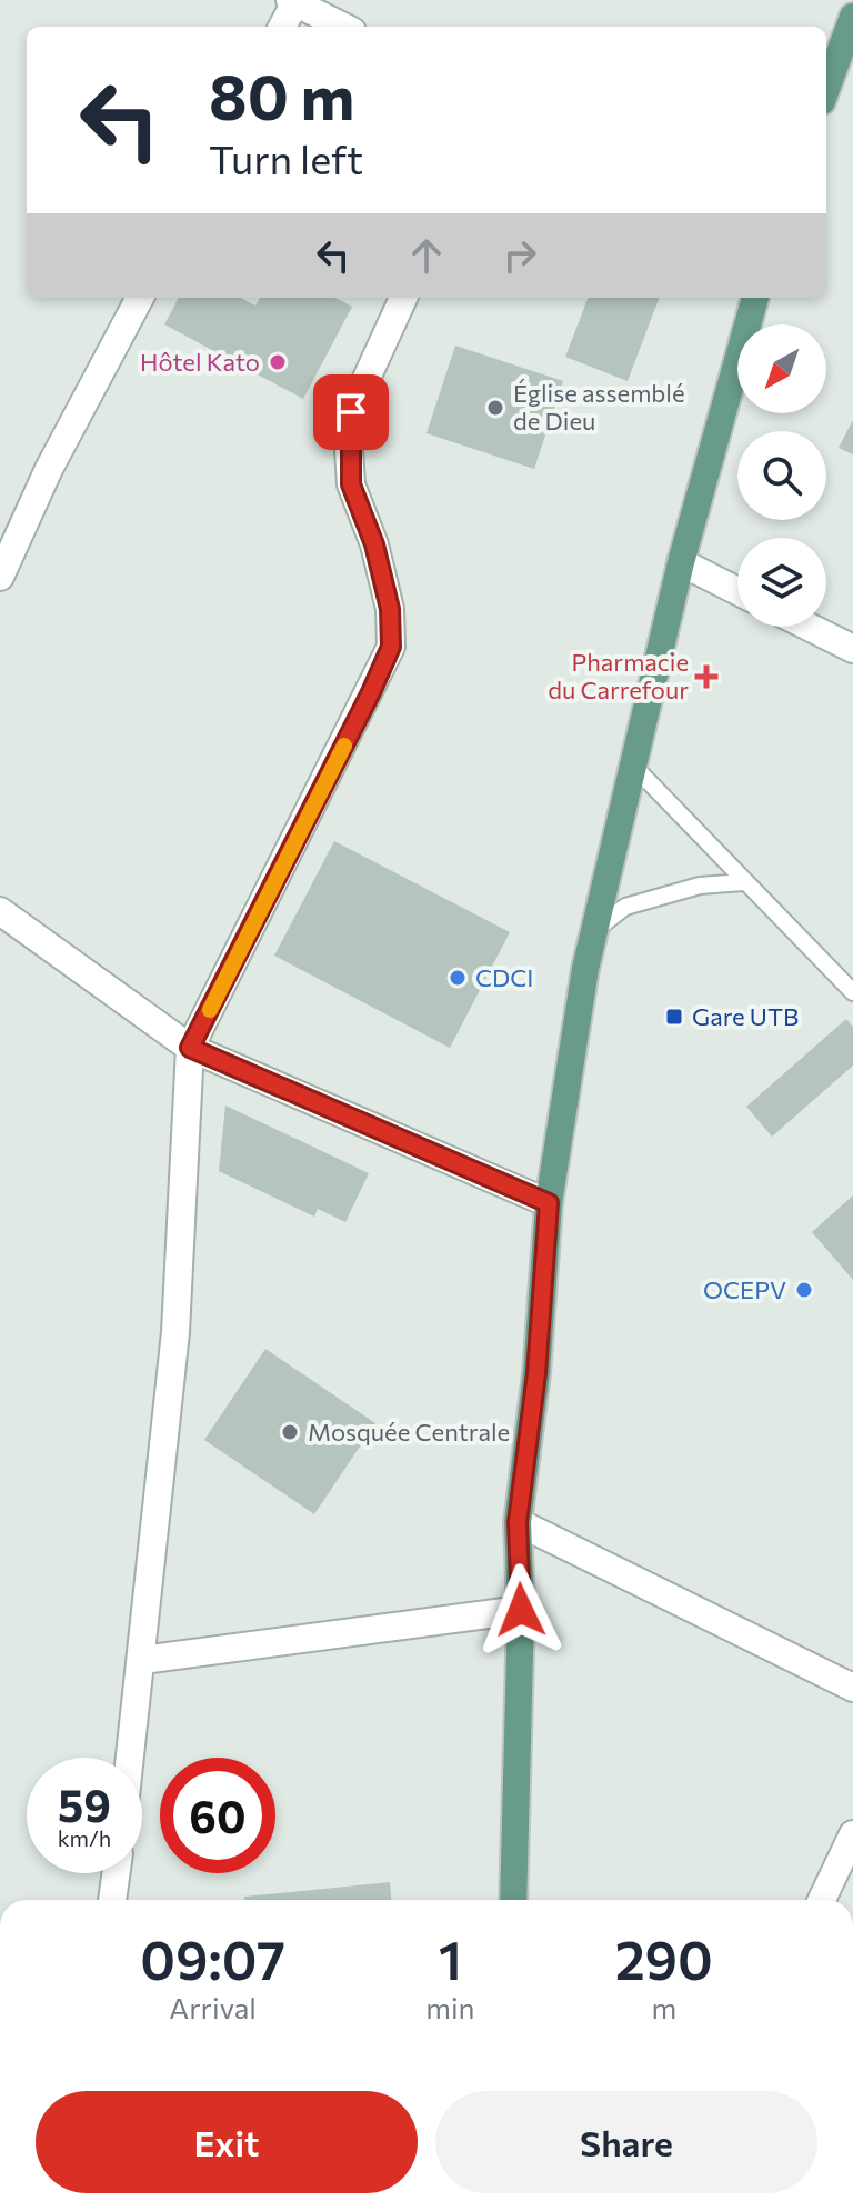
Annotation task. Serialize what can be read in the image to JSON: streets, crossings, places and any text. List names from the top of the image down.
{
  "places": {
    "other": [
      "Hôtel Kato",
      "Église assemblé de Dieu",
      "CDCI",
      "OCEPV",
      "Mosquée Centrale"
    ],
    "health": ["Pharmacie du Carrefour"],
    "transit": ["Gare UTB"]
  },
  "north": "bottom left",
  "page": {
    "turn": ["80 m", "Turn left"],
    "speed": "59 km/h",
    "limit": "60",
    "eta": [
      "09:07",
      "Arrival",
      "1",
      "min",
      "290",
      "m"
    ],
    "buttons": ["Exit", "Share"]
  }
}
